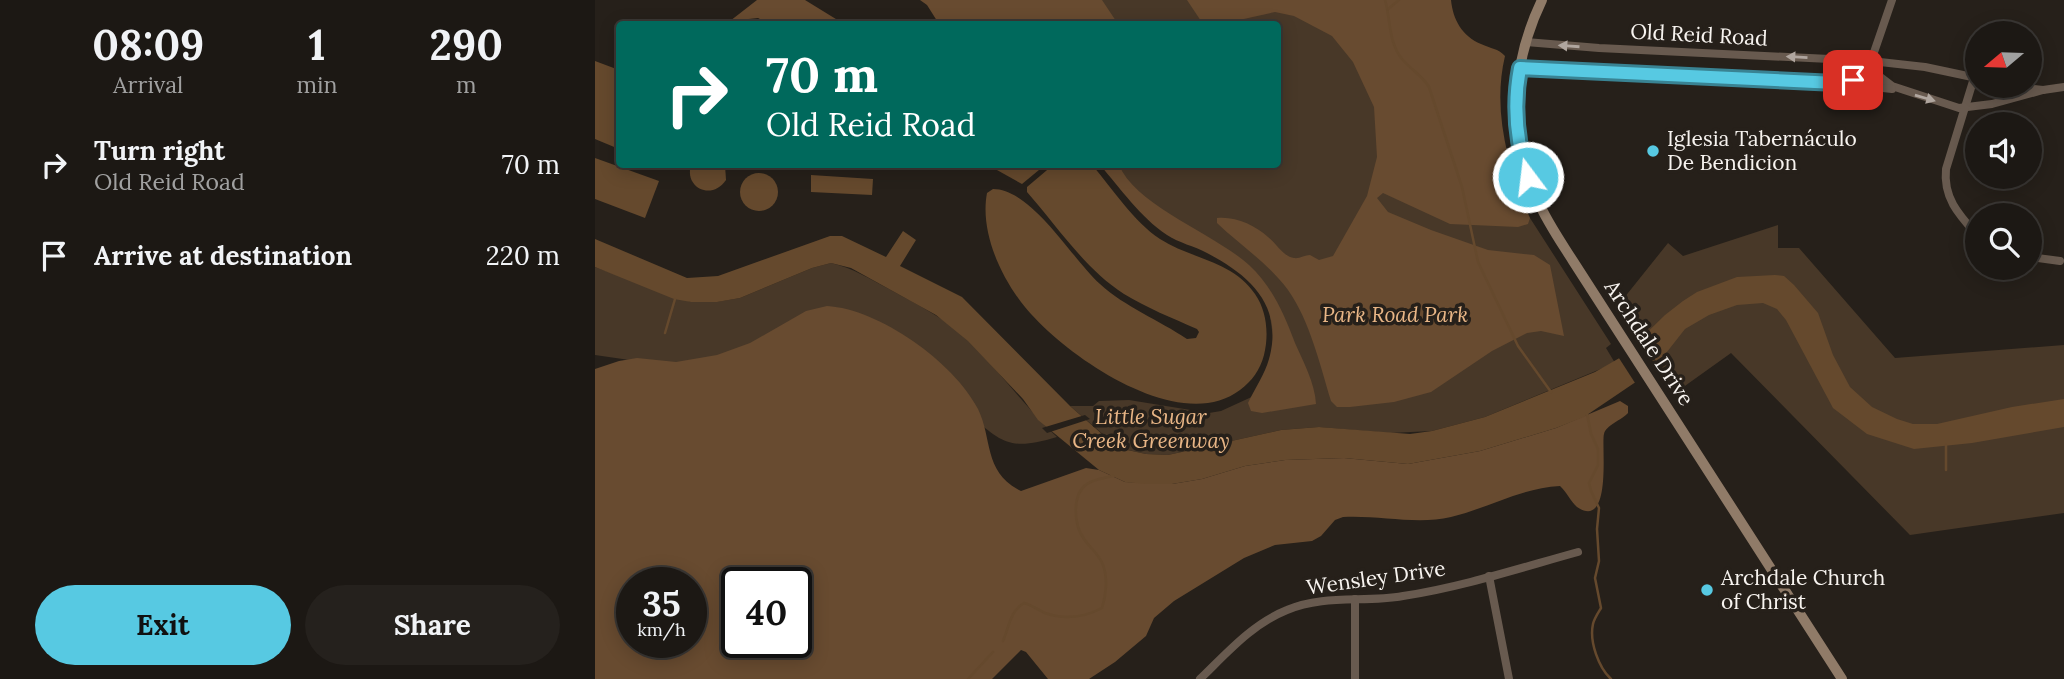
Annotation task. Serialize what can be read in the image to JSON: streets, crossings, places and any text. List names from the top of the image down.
{
  "streets": {
    "street": ["Old Reid Road", "Archdale Drive", "Wensley Drive"]
  },
  "crossings": [
    ["Old Reid Road", "Archdale Drive"]
  ],
  "parks": ["Park Road Park", "Little Sugar Creek Greenway"],
  "places": ["Iglesia Tabernáculo De Bendicion", "Archdale Church of Christ"],
  "north": "left",
  "page": {
    "eta": [
      "08:09",
      "Arrival",
      "1",
      "min",
      "290",
      "m"
    ],
    "turn": ["70 m", "Old Reid Road"],
    "list": [
      {
        "name": "Turn right",
        "note": "Old Reid Road",
        "value": "70 m"
      },
      {
        "name": "Arrive at destination",
        "value": "220 m"
      }
    ],
    "speed": "35 km/h",
    "limit": "40",
    "buttons": ["Exit", "Share"]
  }
}
